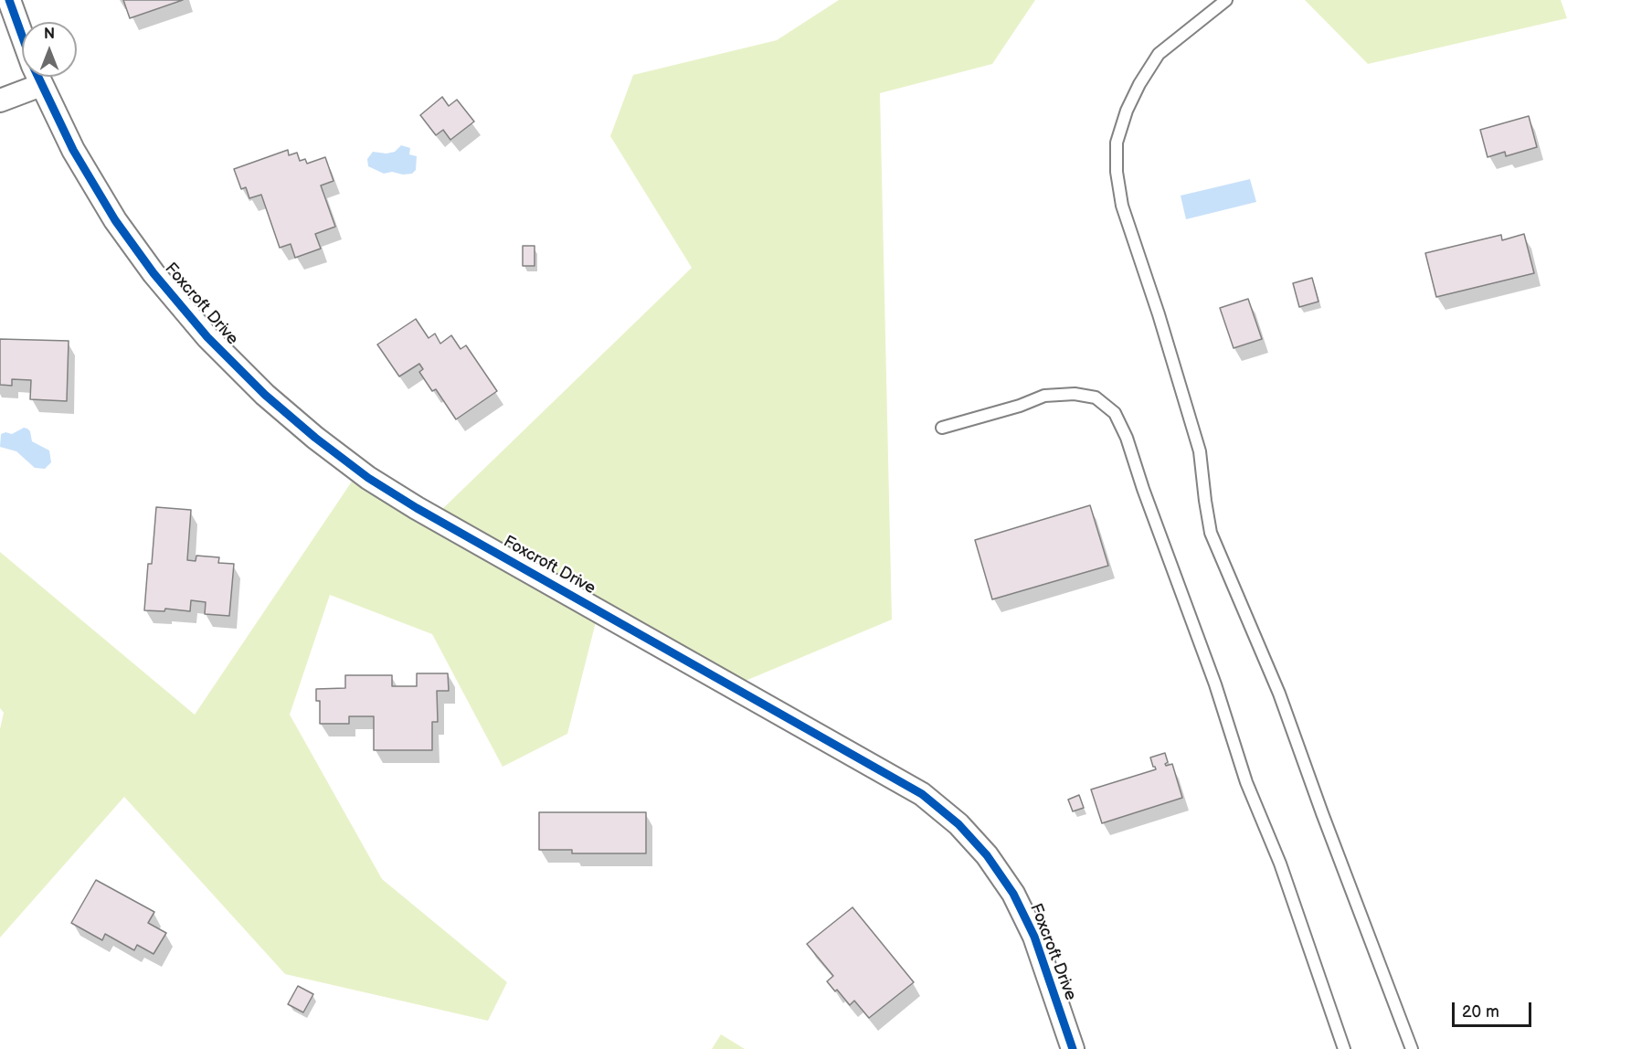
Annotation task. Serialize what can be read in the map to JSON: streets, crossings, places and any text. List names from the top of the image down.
{
  "streets": {
    "street": ["Foxcroft Drive"]
  },
  "scale_bar": "20 m",
  "north": "top"
}
